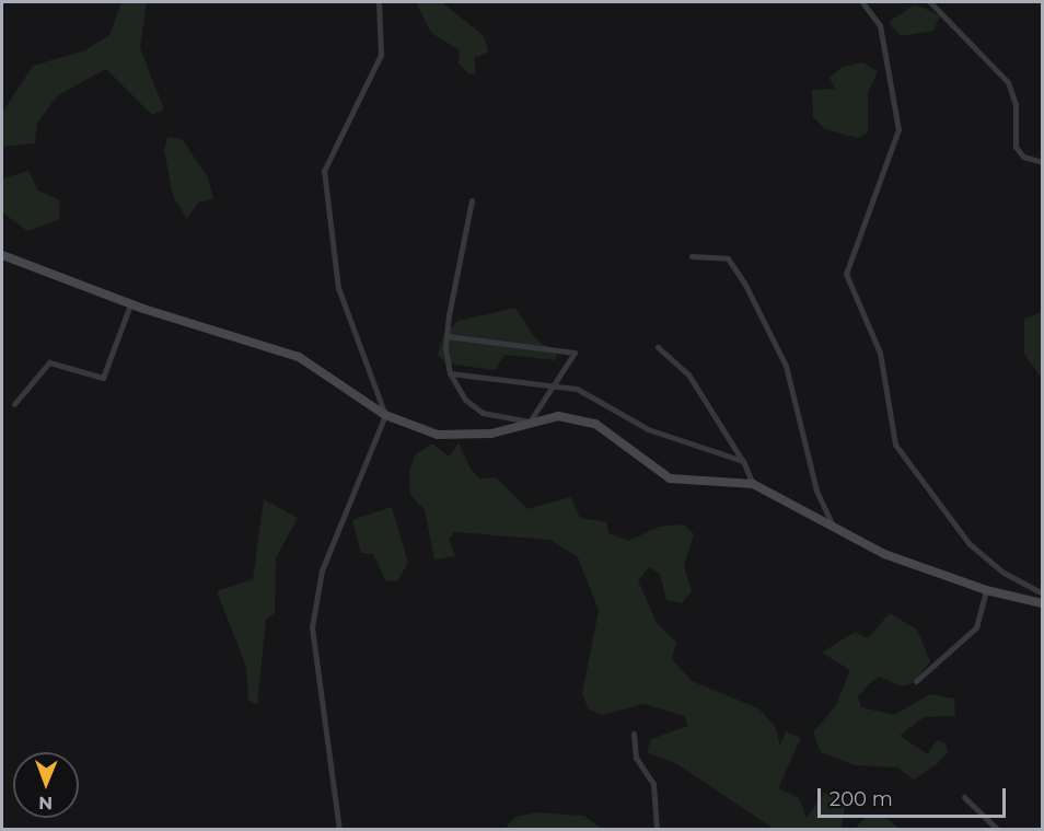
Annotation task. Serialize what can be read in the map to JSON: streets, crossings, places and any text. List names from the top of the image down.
{
  "scale_bar": "200 m",
  "north": "bottom"
}
